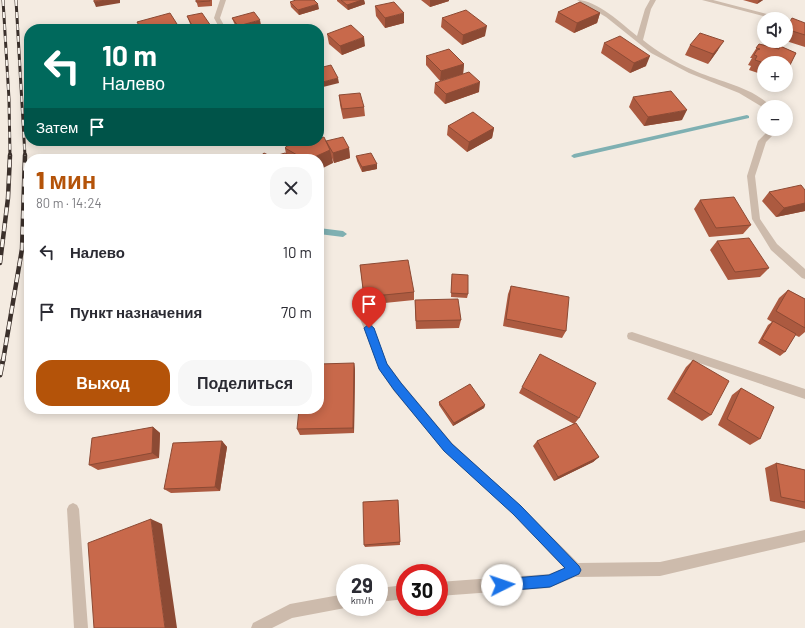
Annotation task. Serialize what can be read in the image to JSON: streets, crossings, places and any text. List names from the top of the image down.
{
  "page": {
    "map_buttons": ["+", "−"],
    "turn": ["10 m", "Налево"],
    "then": "Затем",
    "heading": ["1 мин", "80 m · 14:24"],
    "list": [
      {
        "name": "Налево",
        "value": "10 m"
      },
      {
        "name": "Пункт назначения",
        "value": "70 m"
      }
    ],
    "buttons": ["Выход", "Поделиться"],
    "speed": "29 km/h",
    "limit": "30"
  }
}
